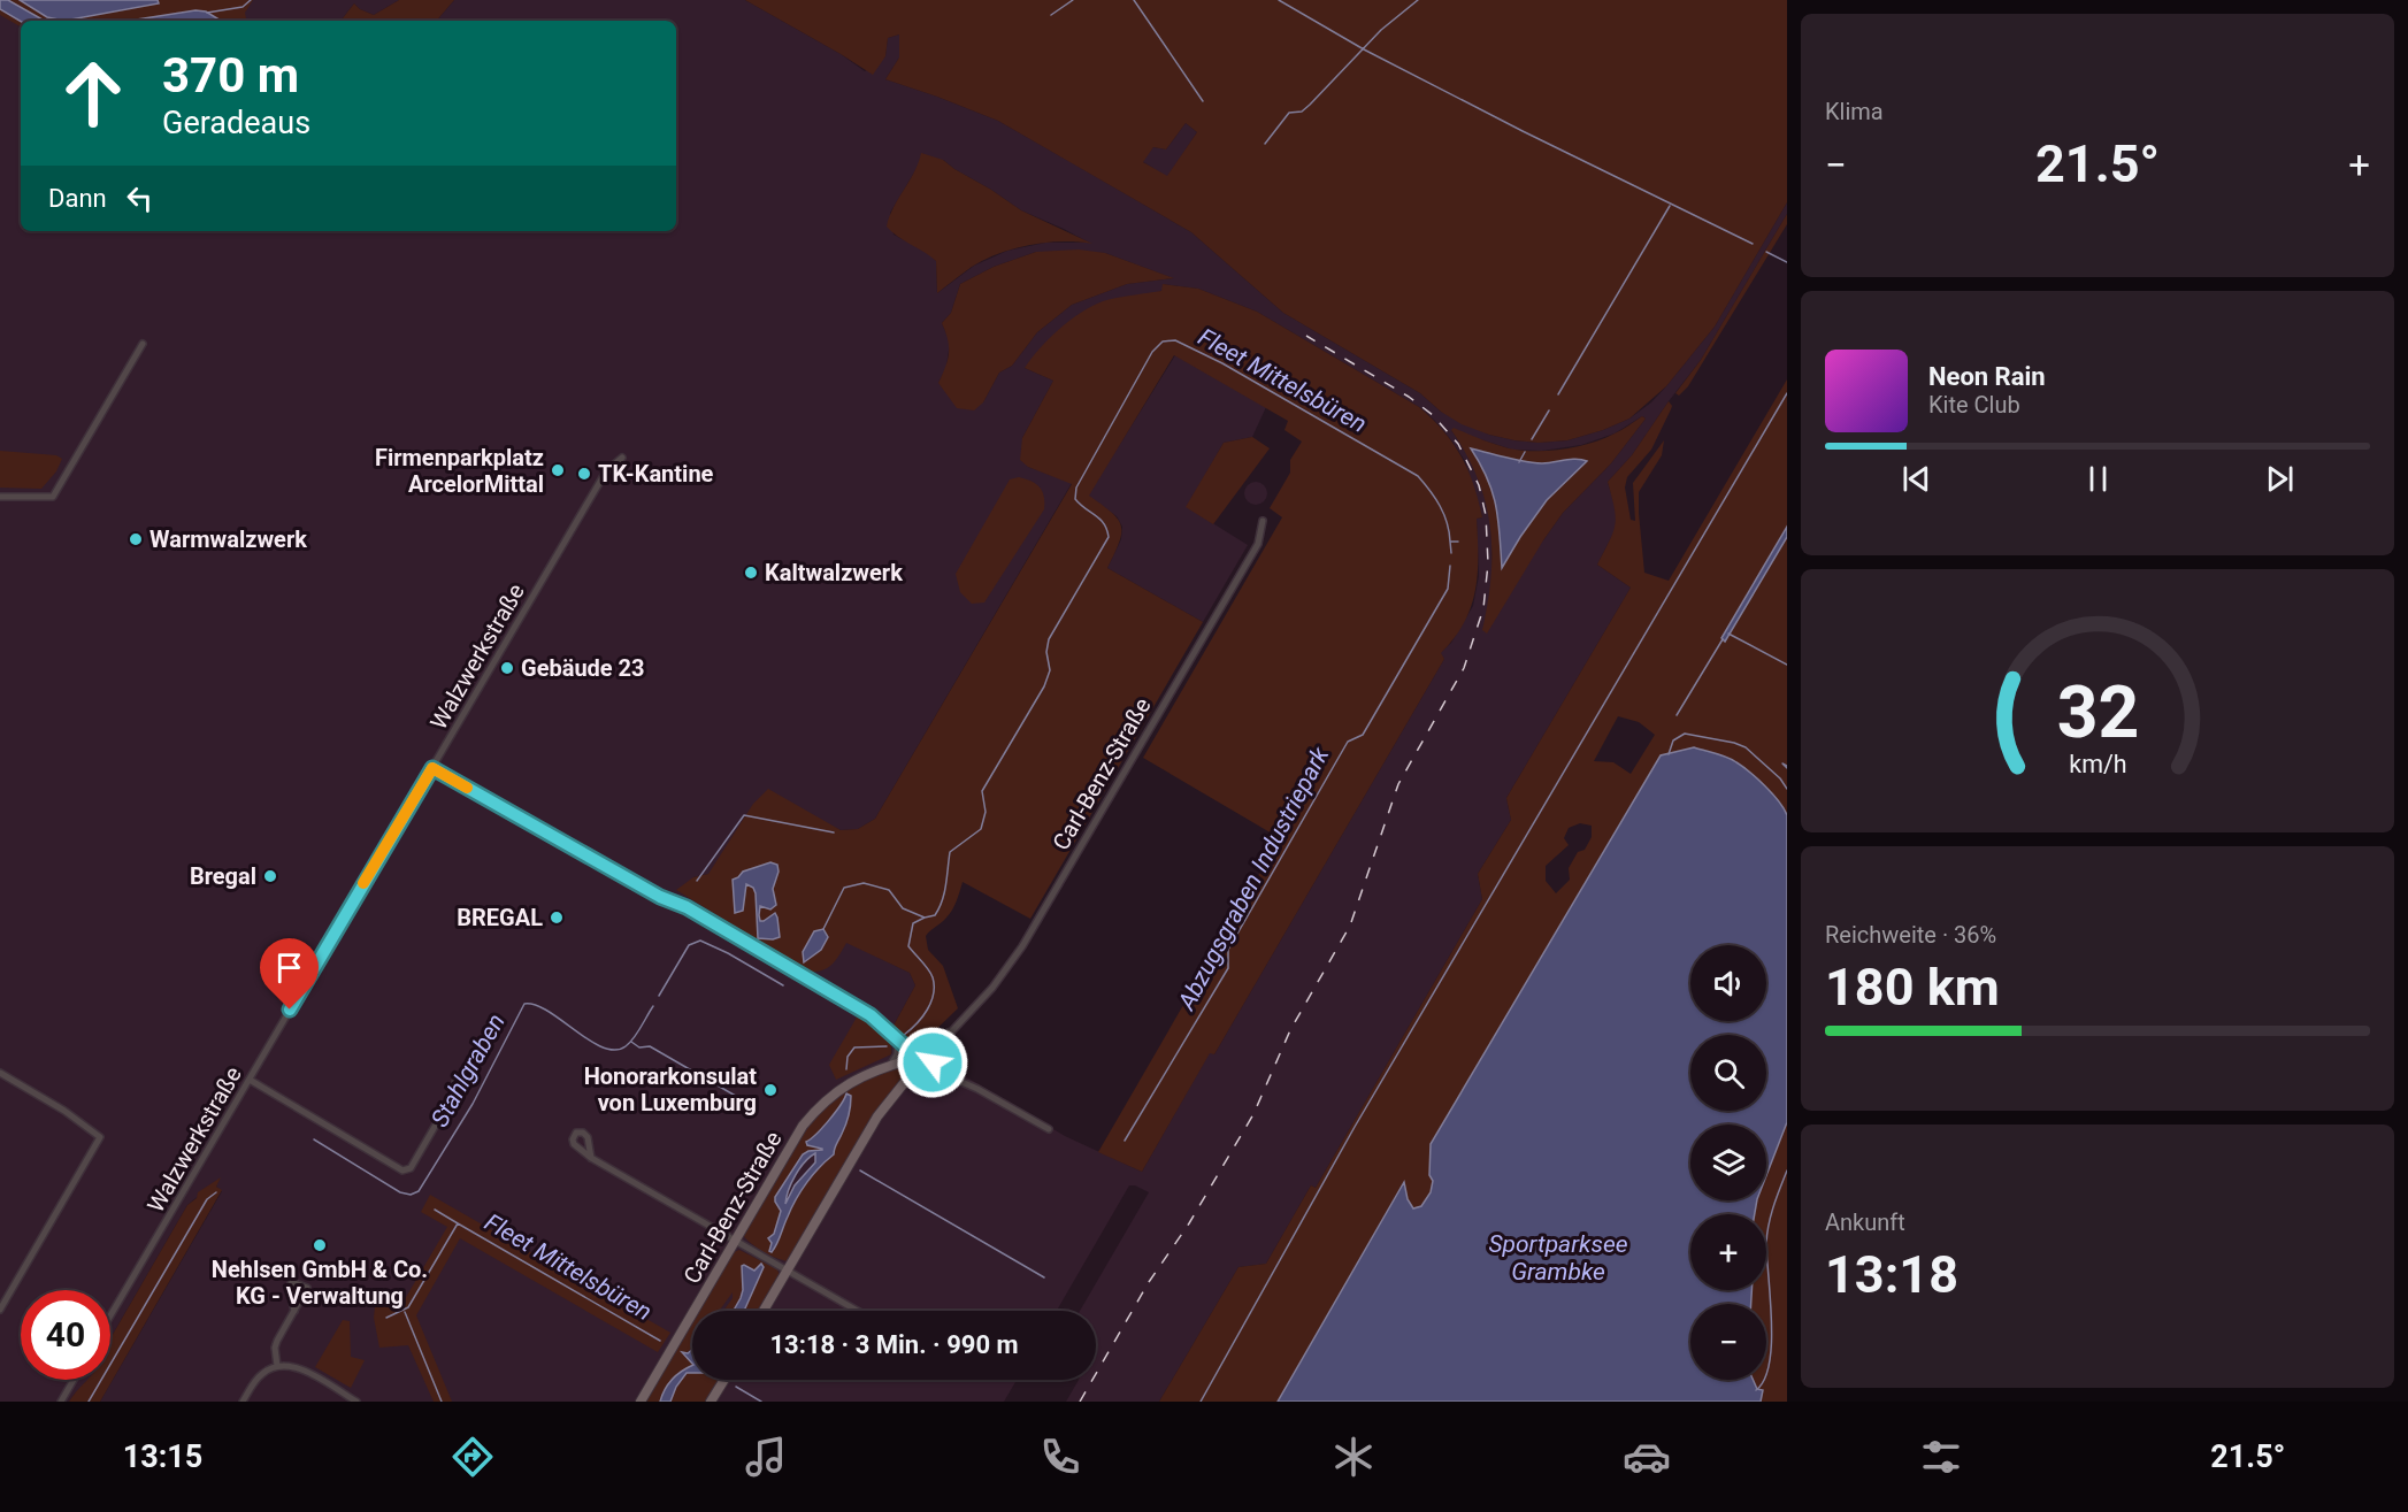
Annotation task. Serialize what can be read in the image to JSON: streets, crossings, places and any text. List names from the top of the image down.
{
  "streets": {
    "street": ["Walzwerkstraße", "Carl-Benz-Straße"]
  },
  "water": [
    "Fleet Mittelsbüren",
    "Abzugsgraben Industriepark",
    "Stahlgraben",
    "Sportparksee Grambke"
  ],
  "places": [
    "Firmenparkplatz ArcelorMittal",
    "TK-Kantine",
    "Warmwalzwerk",
    "Kaltwalzwerk",
    "Gebäude 23",
    "Bregal",
    "BREGAL",
    "Honorarkonsulat von Luxemburg",
    "Nehlsen GmbH & Co. KG - Verwaltung"
  ],
  "page": {
    "tile": [
      "Klima",
      ["Reichweite · 36%", "180 km"],
      ["Ankunft", "13:18"]
    ],
    "turn": ["370 m", "Geradeaus"],
    "heat": ["−", "21.5°", "+"],
    "then": "Dann",
    "song": ["Neon Rain", "Kite Club"],
    "map_buttons": ["+", "−"],
    "limit": "40",
    "trip": "13:18 · 3 Min. · 990 m",
    "tabs": ["13:15", "21.5°"],
    "gauge": ["32", "km/h"]
  }
}
